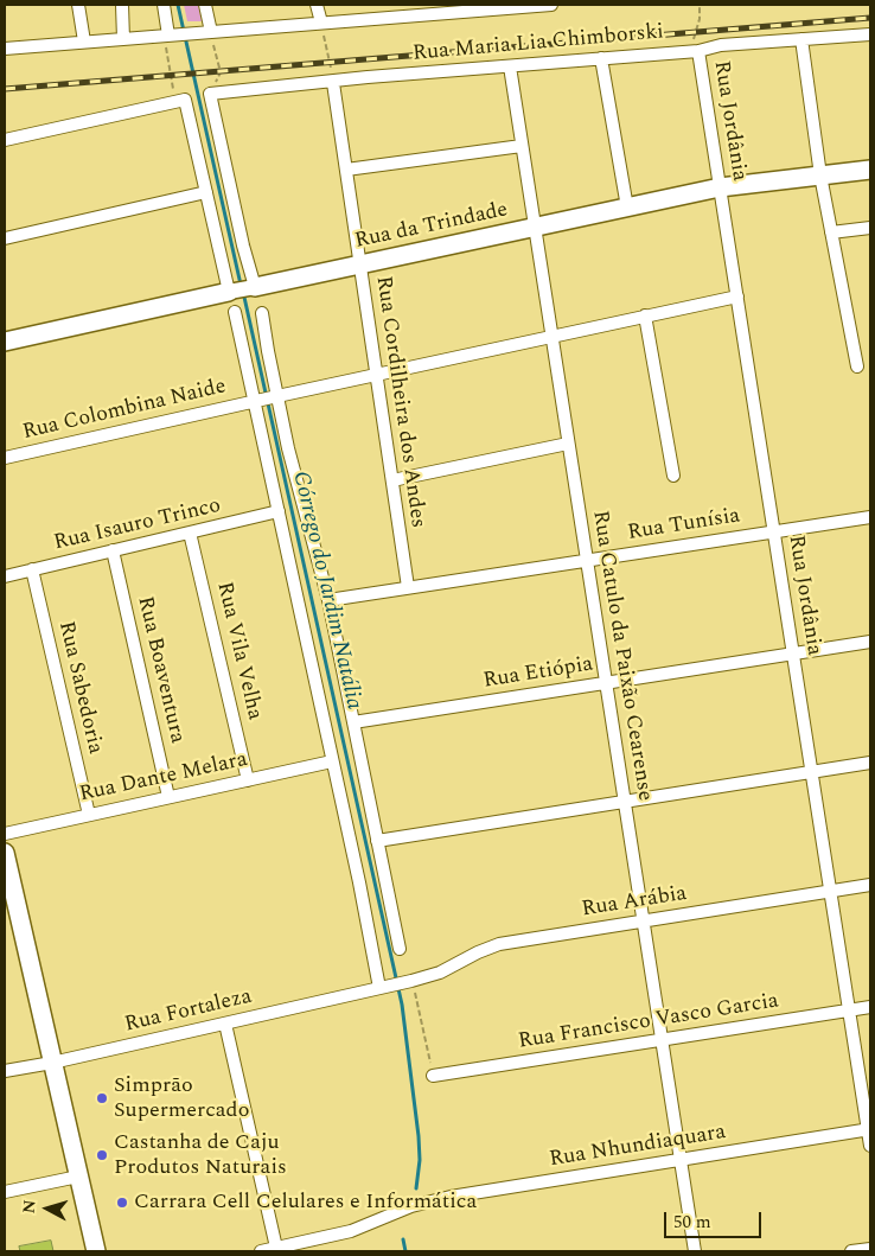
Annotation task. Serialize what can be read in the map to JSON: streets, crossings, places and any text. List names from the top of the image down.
{
  "streets": {
    "main road": ["Rua da Trindade"],
    "street": [
      "Rua Maria Lia Chimborski",
      "Rua Jordânia",
      "Rua Cordilheira dos Andes",
      "Rua Colombina Naide",
      "Rua Isauro Trinco",
      "Rua Tunísia",
      "Rua Vila Velha",
      "Rua Catulo da Paixão Cearense",
      "Rua Boaventura",
      "Rua Etiópia",
      "Rua Sabedoria",
      "Rua Dante Melara",
      "Rua Arábia",
      "Rua Fortaleza",
      "Rua Francisco Vasco Garcia",
      "Rua Nhundiaquara"
    ]
  },
  "crossings": [
    ["Rua Maria Lia Chimborski", "Rua Jordânia"],
    ["Rua Maria Lia Chimborski", "Rua Cordilheira dos Andes"],
    ["Rua Maria Lia Chimborski", "Rua Catulo da Paixão Cearense"],
    ["Rua Jordânia", "Rua da Trindade"],
    ["Rua Jordânia", "Rua Colombina Naide"],
    ["Rua Jordânia", "Rua Tunísia"],
    ["Rua Jordânia", "Rua Etiópia"],
    ["Rua Jordânia", "Rua Arábia"],
    ["Rua Jordânia", "Rua Francisco Vasco Garcia"],
    ["Rua Jordânia", "Rua Nhundiaquara"],
    ["Rua da Trindade", "Rua Cordilheira dos Andes"],
    ["Rua da Trindade", "Rua Catulo da Paixão Cearense"],
    ["Rua Cordilheira dos Andes", "Rua Colombina Naide"],
    ["Rua Cordilheira dos Andes", "Rua Tunísia"],
    ["Rua Colombina Naide", "Rua Catulo da Paixão Cearense"],
    ["Rua Isauro Trinco", "Rua Vila Velha"],
    ["Rua Isauro Trinco", "Rua Boaventura"],
    ["Rua Isauro Trinco", "Rua Sabedoria"],
    ["Rua Tunísia", "Rua Catulo da Paixão Cearense"],
    ["Rua Vila Velha", "Rua Dante Melara"],
    ["Rua Catulo da Paixão Cearense", "Rua Etiópia"],
    ["Rua Catulo da Paixão Cearense", "Rua Arábia"],
    ["Rua Catulo da Paixão Cearense", "Rua Francisco Vasco Garcia"],
    ["Rua Catulo da Paixão Cearense", "Rua Nhundiaquara"],
    ["Rua Boaventura", "Rua Dante Melara"],
    ["Rua Sabedoria", "Rua Dante Melara"],
    ["Rua Arábia", "Rua Fortaleza"]
  ],
  "water": ["Córrego do Jardim Natália"],
  "places": ["Simprão Supermercado", "Castanha de Caju Produtos Naturais", "Carrara Cell Celulares e Informática"],
  "scale_bar": "50 m",
  "north": "left"
}
